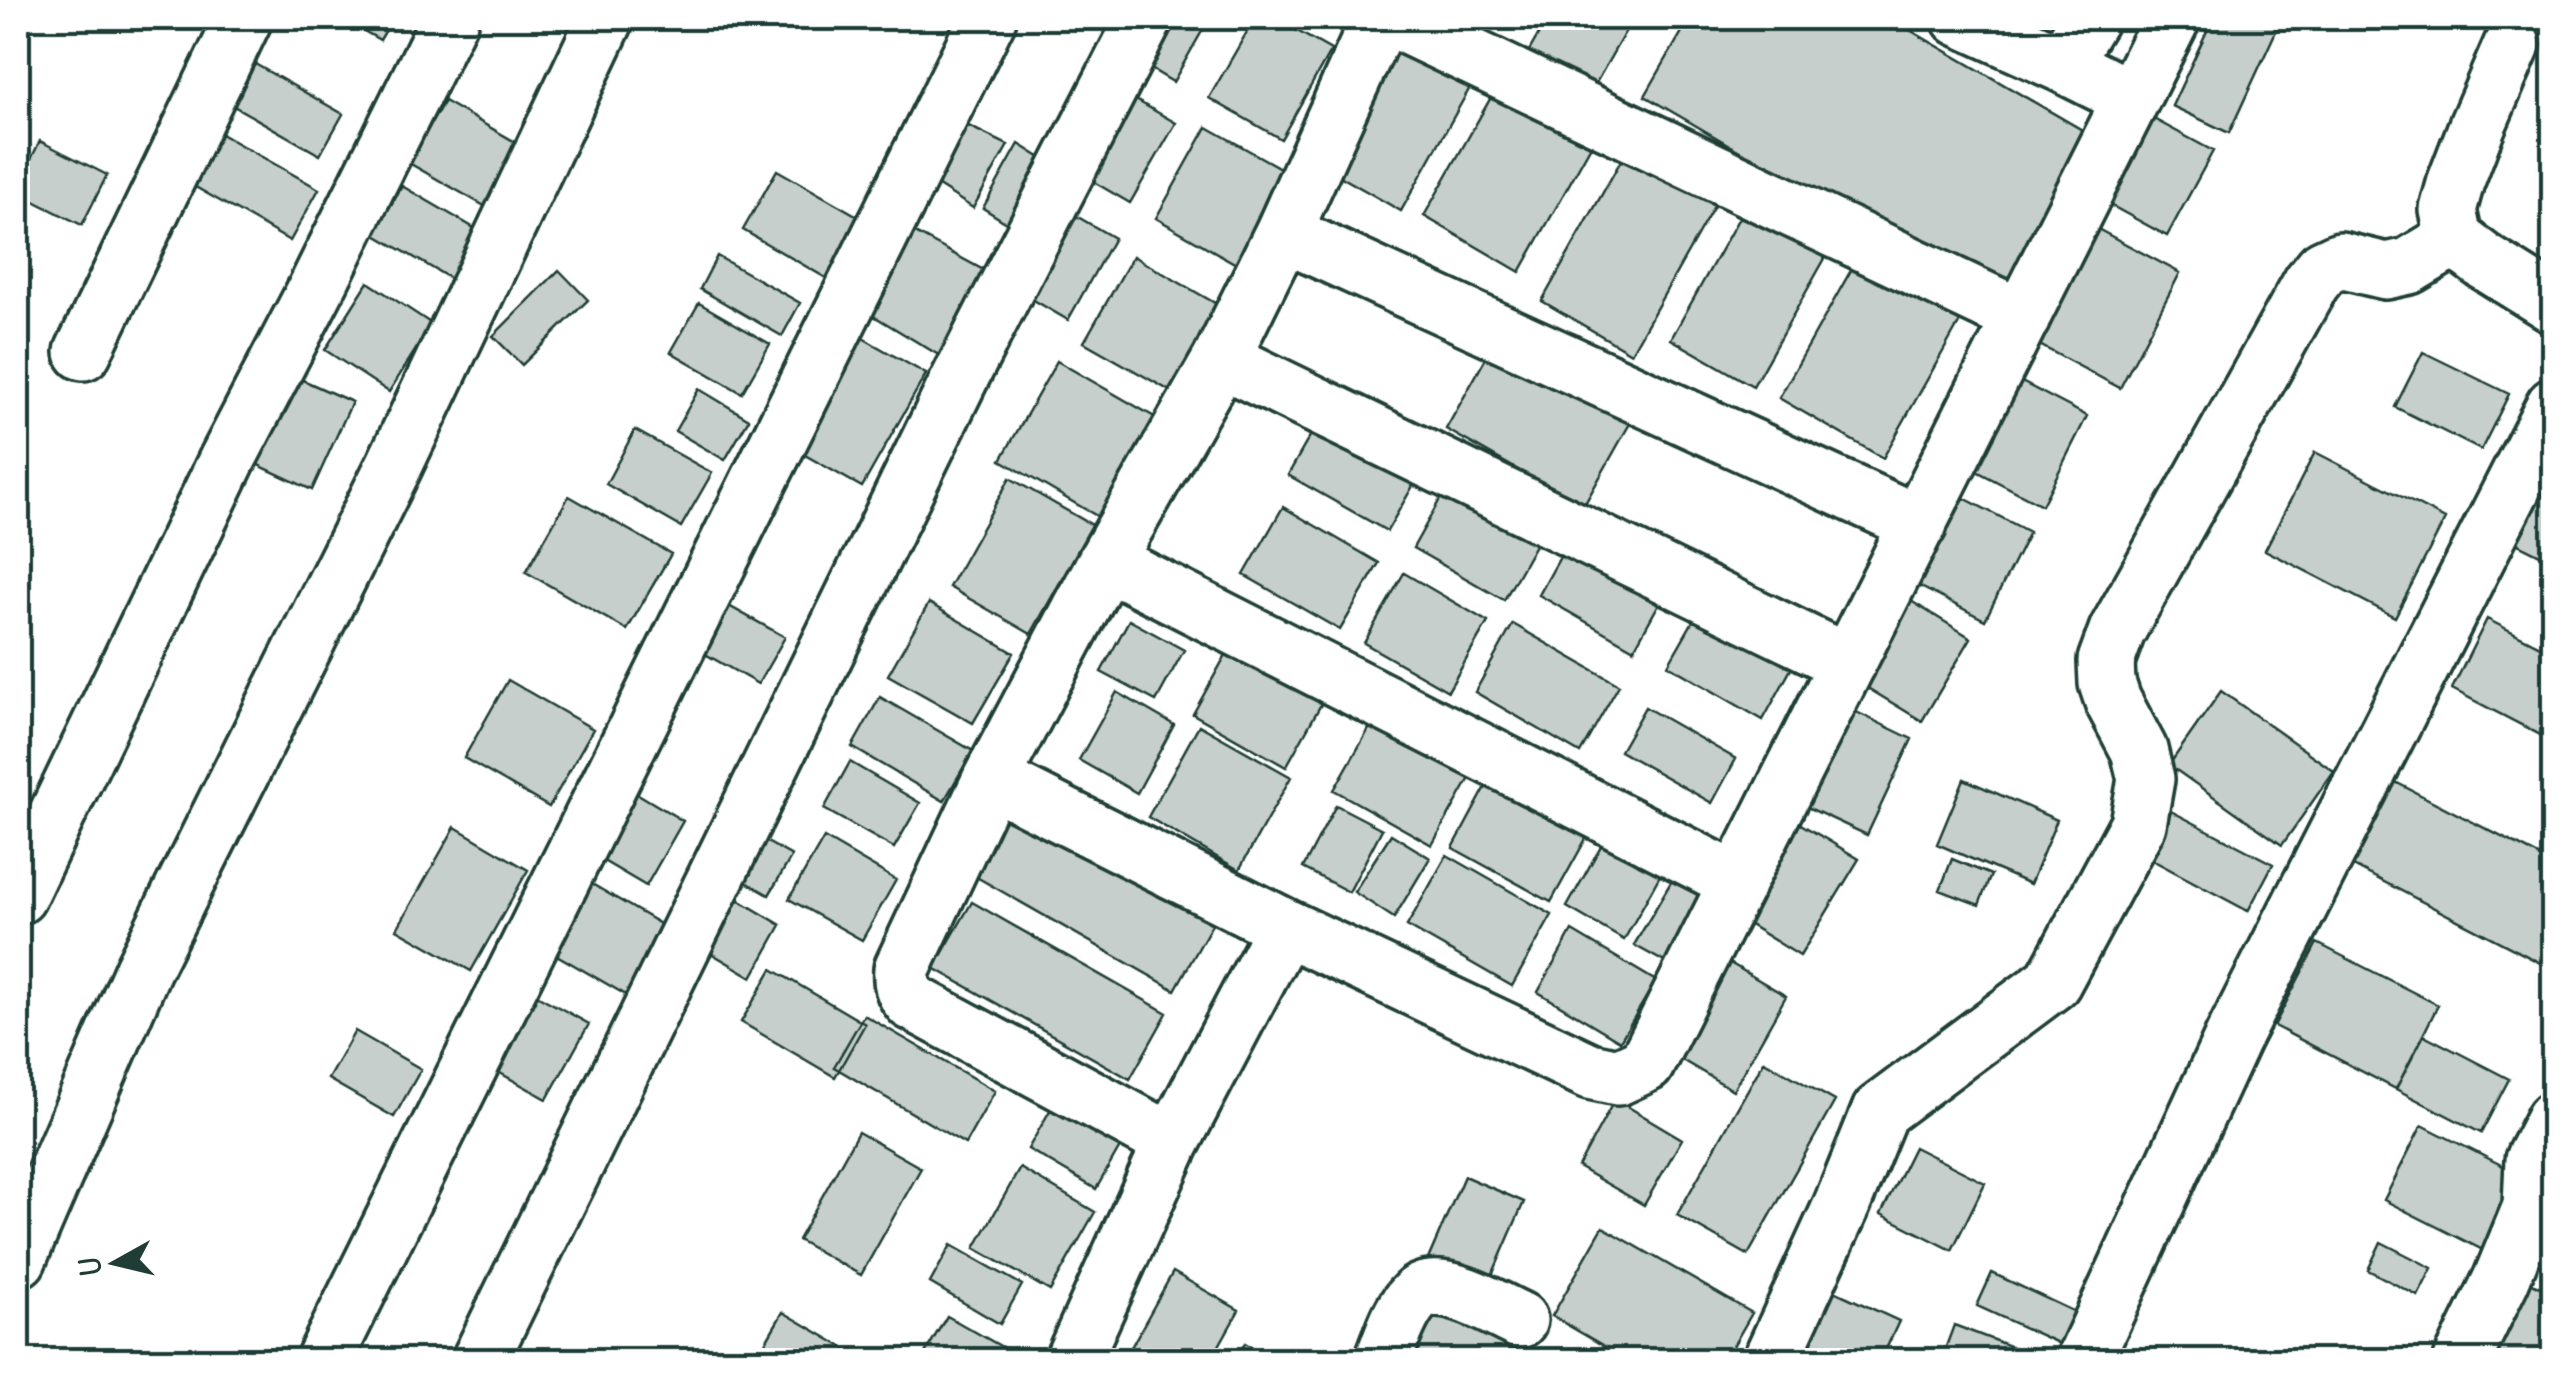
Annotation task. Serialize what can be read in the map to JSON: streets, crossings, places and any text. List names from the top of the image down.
{
  "north": "left"
}
